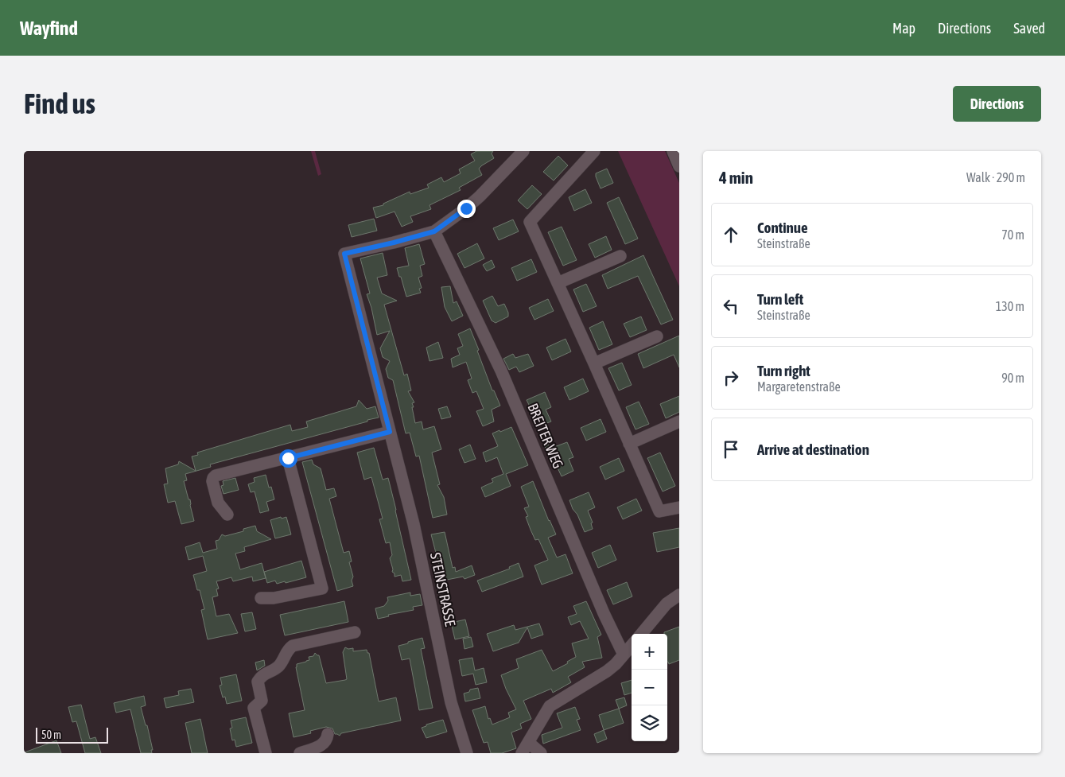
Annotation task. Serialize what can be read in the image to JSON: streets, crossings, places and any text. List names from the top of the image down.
{
  "streets": {
    "street": ["BREITER WEG", "STEINSTRASSE"]
  },
  "crossings": [
    ["BREITER WEG", "STEINSTRASSE"]
  ],
  "scale_bar": "50 m",
  "page": {
    "header": "Wayfind",
    "nav": ["Map", "Directions", "Saved"],
    "buttons": "Directions",
    "title": "Find us",
    "heading": ["4 min", "Walk · 290 m"],
    "list": [
      ["Continue", "Steinstraße", "70 m"],
      ["Turn left", "Steinstraße", "130 m"],
      ["Turn right", "Margaretenstraße", "90 m"],
      "Arrive at destination"
    ],
    "map_buttons": ["+", "−"],
    "scale": "50 m"
  }
}
